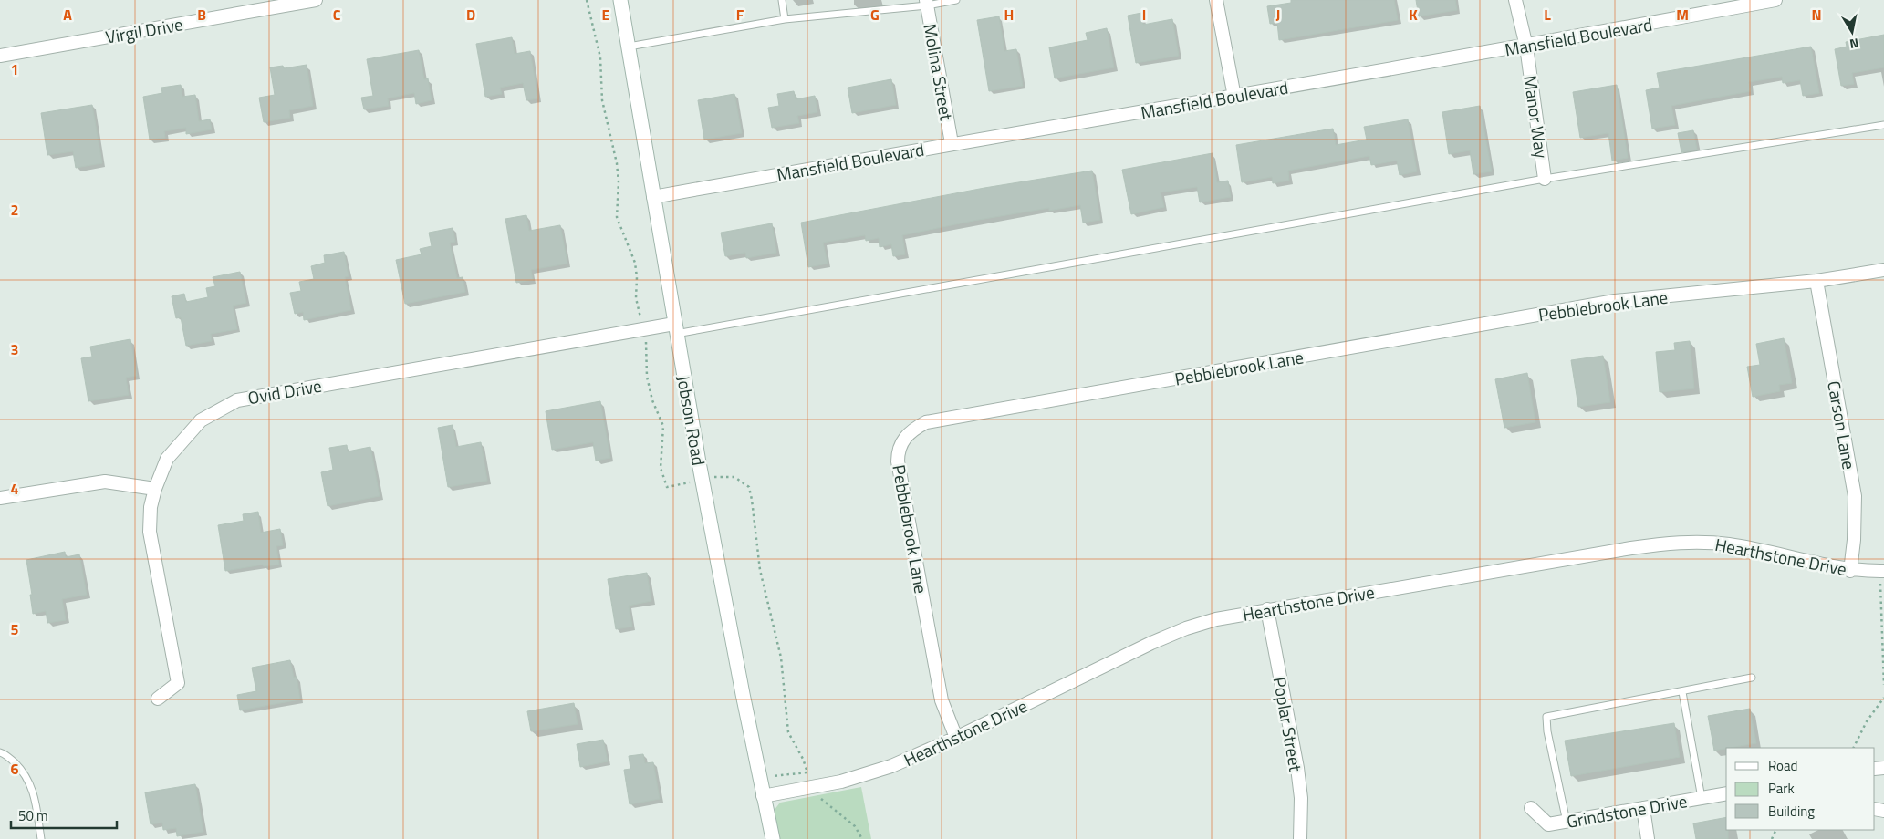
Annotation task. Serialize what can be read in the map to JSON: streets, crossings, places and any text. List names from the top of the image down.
{
  "streets": {
    "street": [
      "Virgil Drive",
      "Mansfield Boulevard",
      "Molina Street",
      "Manor Way",
      "Pebblebrook Lane",
      "Ovid Drive",
      "Jobson Road",
      "Carson Lane",
      "Hearthstone Drive",
      "Poplar Street",
      "Grindstone Drive"
    ]
  },
  "crossings": [
    ["Mansfield Boulevard", "Molina Street"],
    ["Mansfield Boulevard", "Manor Way"],
    ["Mansfield Boulevard", "Jobson Road"],
    ["Pebblebrook Lane", "Carson Lane"],
    ["Pebblebrook Lane", "Hearthstone Drive"],
    ["Ovid Drive", "Jobson Road"],
    ["Jobson Road", "Hearthstone Drive"],
    ["Carson Lane", "Hearthstone Drive"],
    ["Hearthstone Drive", "Poplar Street"]
  ],
  "legend": ["Road", "Park", "Building"],
  "scale_bar": "50 m",
  "north": "bottom",
  "grid": {
    "columns": [
      "A",
      "B",
      "C",
      "D",
      "E",
      "F",
      "G",
      "H",
      "I",
      "J",
      "K",
      "L",
      "M",
      "N"
    ],
    "rows": [
      "1",
      "2",
      "3",
      "4",
      "5",
      "6"
    ]
  }
}
